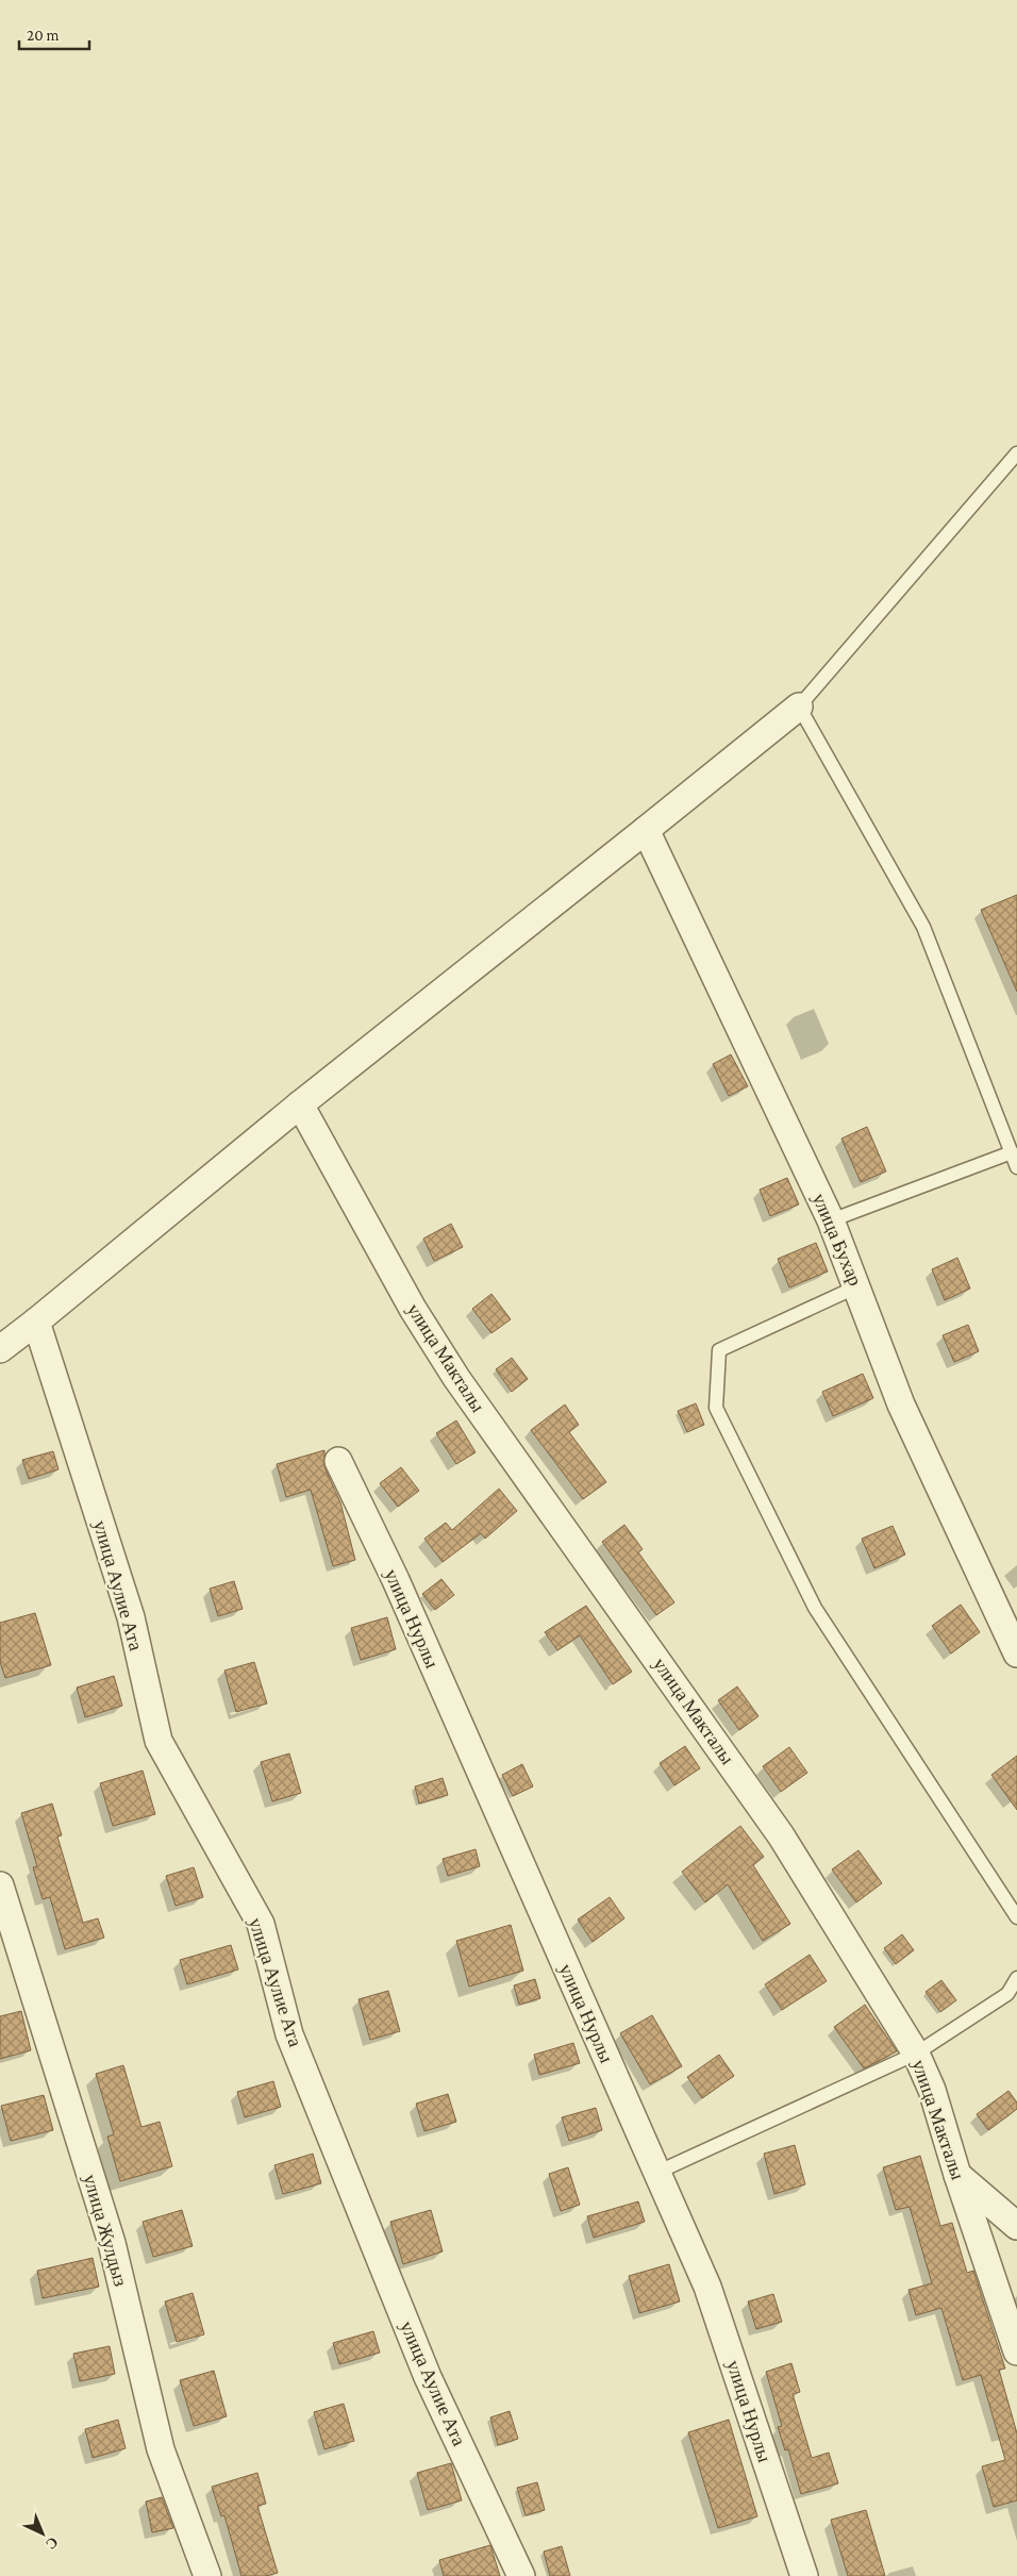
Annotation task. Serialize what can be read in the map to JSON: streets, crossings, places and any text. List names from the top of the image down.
{
  "streets": {
    "street": [
      "улица Бухар",
      "улица Макталы",
      "улица Аулие Ата",
      "улица Нурлы",
      "улица Жулдыз"
    ]
  },
  "scale_bar": "20 m",
  "north": "bottom right"
}
